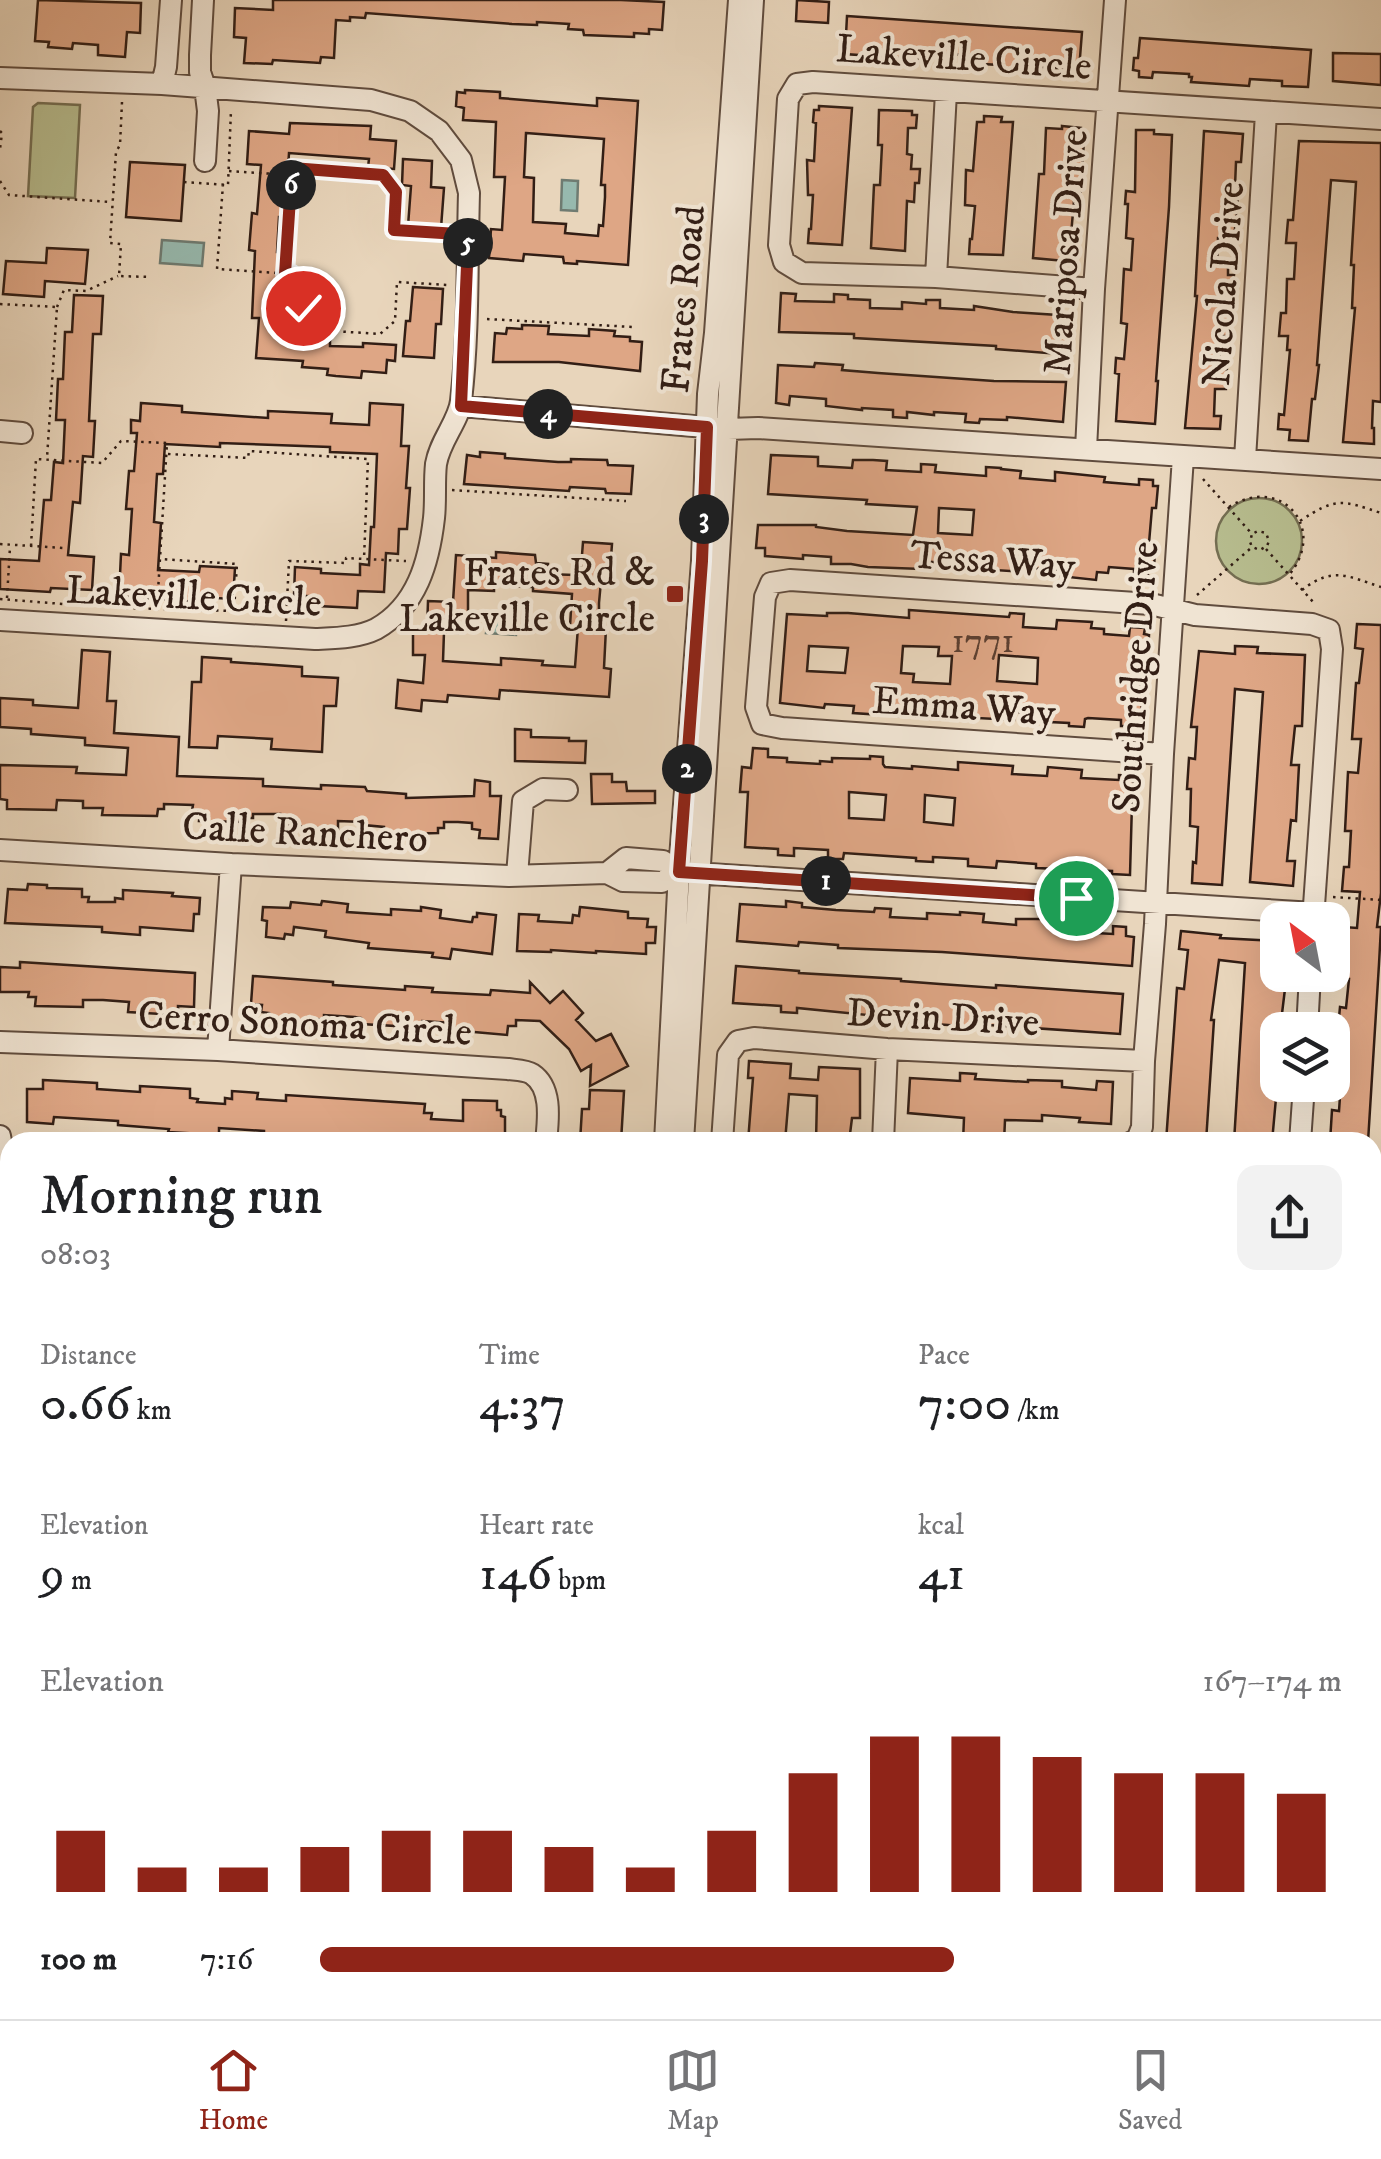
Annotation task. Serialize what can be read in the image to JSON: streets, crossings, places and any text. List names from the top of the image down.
{
  "streets": {
    "street": [
      "Lakeville Circle",
      "Mariposa Drive",
      "Nicola Drive",
      "Frates Road",
      "Tessa Way",
      "Southridge Drive",
      "Emma Way",
      "Calle Ranchero",
      "Devin Drive",
      "Cerro Sonoma Circle"
    ]
  },
  "crossings": [
    ["Lakeville Circle", "Mariposa Drive"],
    ["Lakeville Circle", "Nicola Drive"],
    ["Frates Road", "Calle Ranchero"],
    ["Tessa Way", "Southridge Drive"],
    ["Tessa Way", "Emma Way"],
    ["Southridge Drive", "Emma Way"],
    ["Southridge Drive", "Devin Drive"]
  ],
  "places": {
    "transit": ["Frates Rd & Lakeville Circle"]
  },
  "house_numbers": ["1771"],
  "north": "top left",
  "page": {
    "pins": [
      "6",
      "5",
      "4",
      "3",
      "2",
      "1"
    ],
    "heading": ["Morning run", "08:03"],
    "stats": [
      ["Distance", "0.66 km"],
      ["Time", "4:37"],
      ["Pace", "7:00 /km"],
      ["Elevation", "9 m"],
      ["Heart rate", "146 bpm"],
      ["kcal", "41"]
    ],
    "chart": ["Elevation", "167–174 m"],
    "list": [
      {
        "name": "100 m",
        "note": "7:16"
      }
    ],
    "tabs": ["Home", "Map", "Saved"]
  }
}
